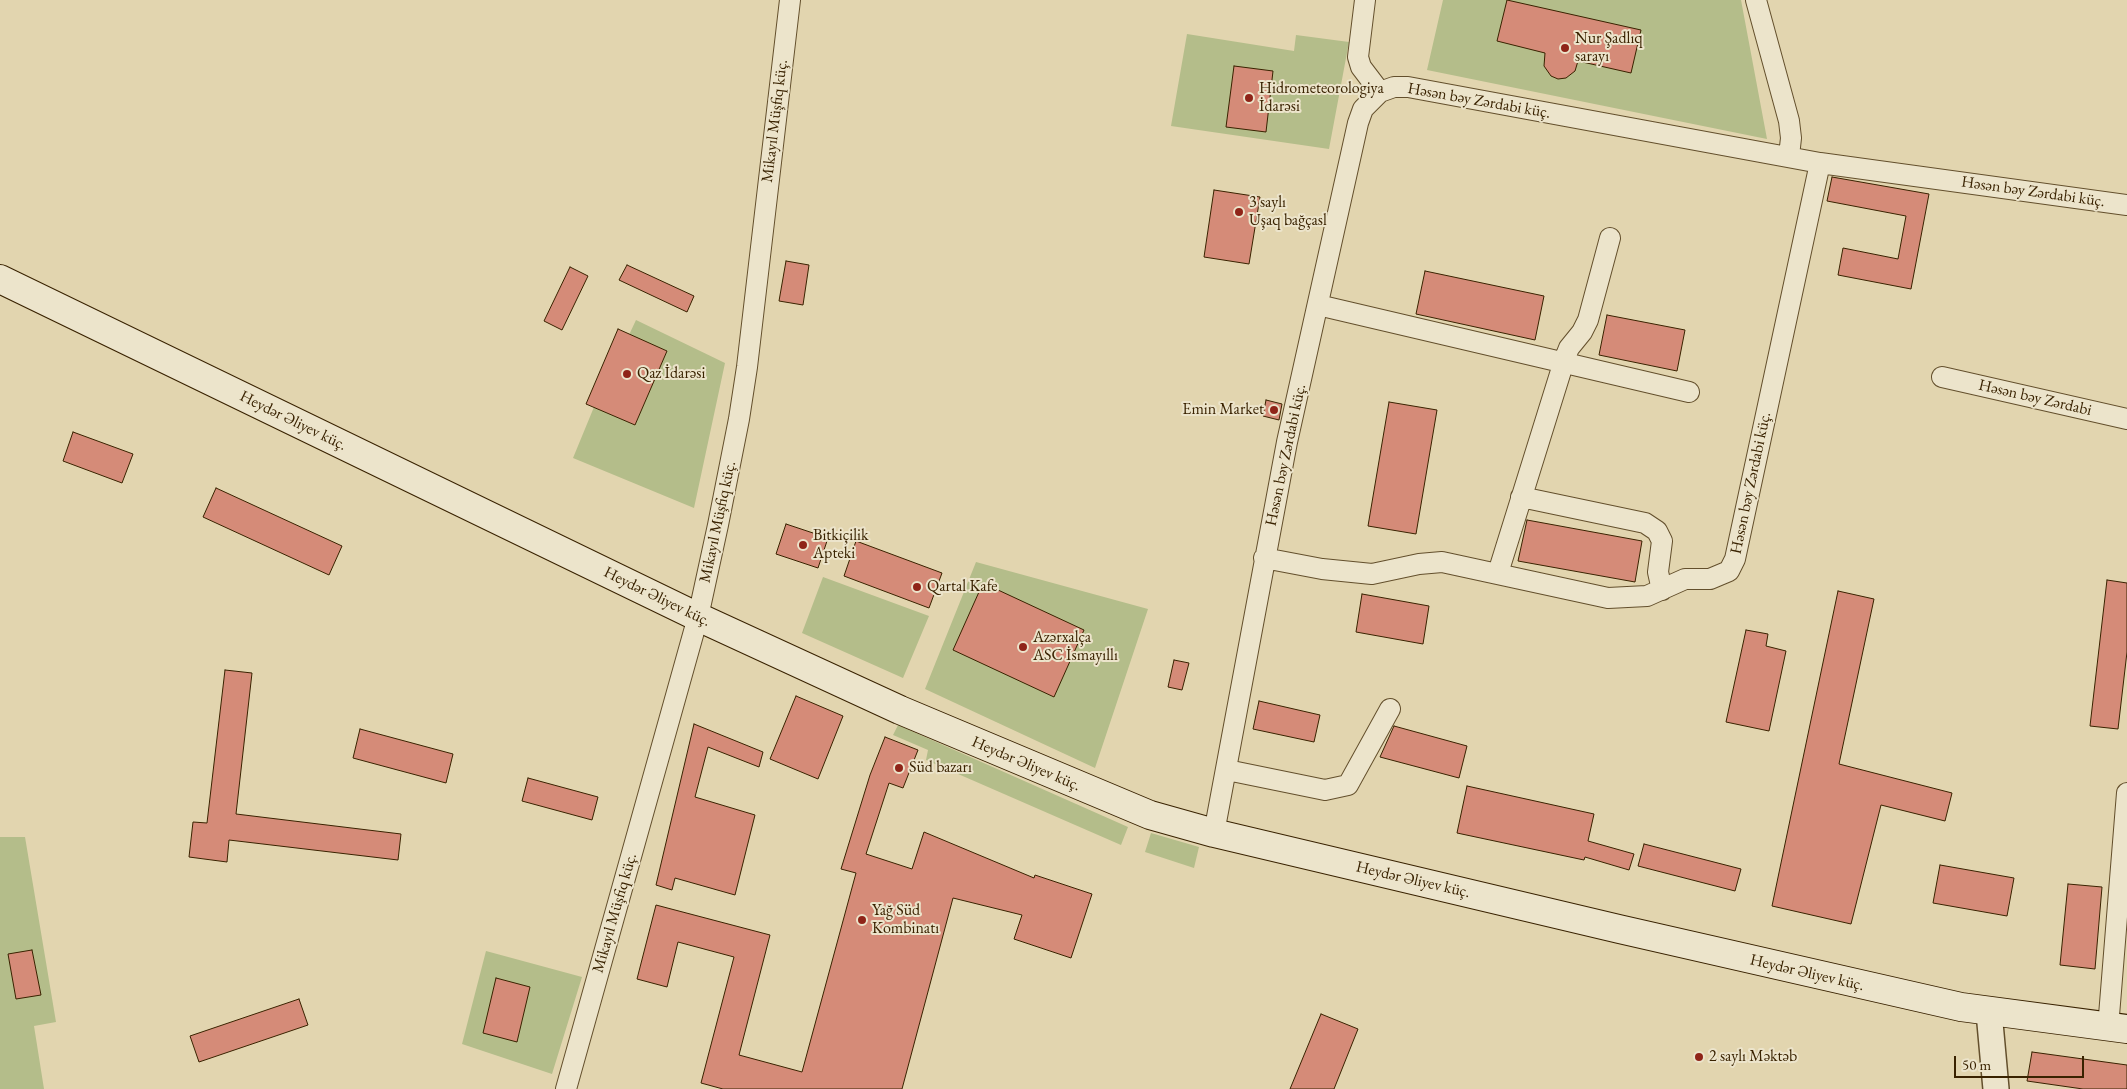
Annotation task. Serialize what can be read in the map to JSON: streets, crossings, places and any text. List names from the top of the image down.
{
  "streets": {
    "main road": ["Heydər Əliyev küç."],
    "street": ["Həsən bəy Zərdabi küç.", "Mikayıl Müşfiq küç.", "Həsən bəy Zərdabi"]
  },
  "crossings": [
    ["Həsən bəy Zərdabi küç.", "Heydər Əliyev küç."],
    ["Mikayıl Müşfiq küç.", "Heydər Əliyev küç."]
  ],
  "places": [
    "Nur Şadlıq sarayı",
    "Hidrometeorologiya İdarəsi",
    "3 saylı Uşaq bağçasl",
    "Qaz İdarəsi",
    "Emin Market",
    "Bitkiçilik Apteki",
    "Qartal Kafe",
    "Azərxalça ASC İsmayıllı",
    "Süd bazarı",
    "Yağ Süd Kombinatı",
    "2 saylı Məktəb"
  ],
  "scale_bar": "50 m"
}
